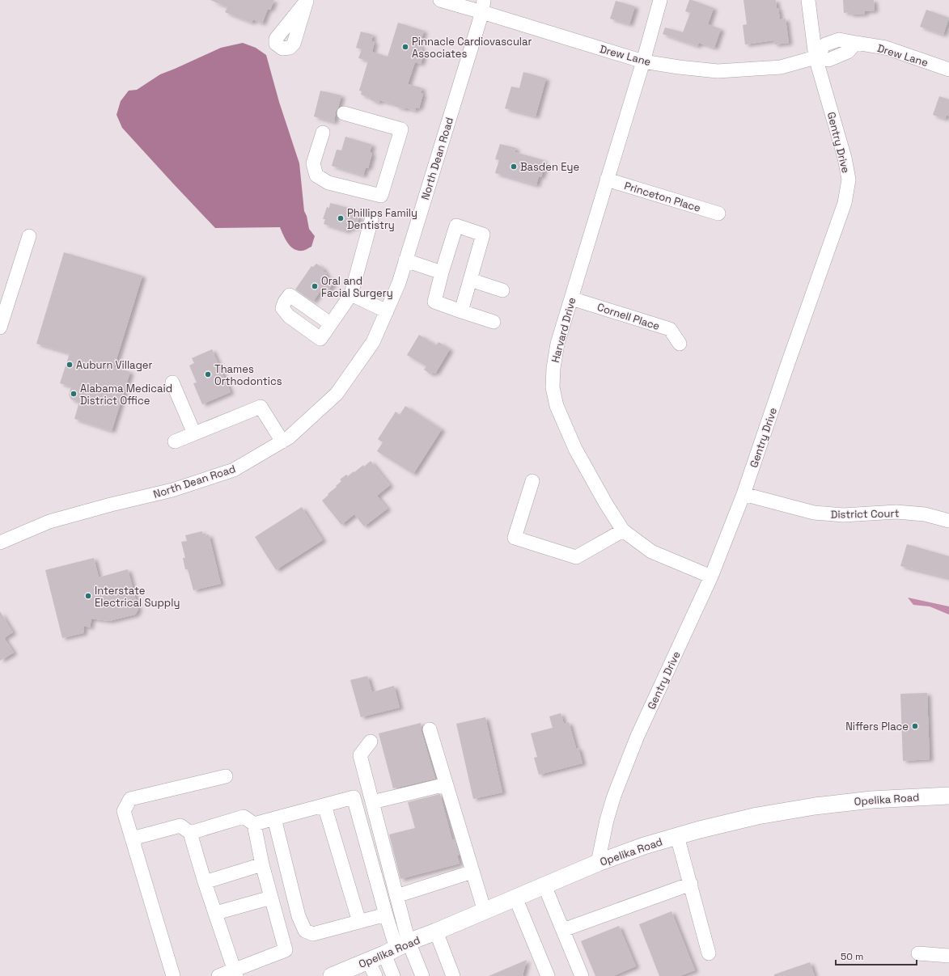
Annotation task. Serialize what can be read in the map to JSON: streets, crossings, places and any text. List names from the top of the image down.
{
  "streets": {
    "main road": ["Opelika Road"],
    "street": [
      "Drew Lane",
      "Gentry Drive",
      "North Dean Road",
      "Princeton Place",
      "Cornell Place",
      "Harvard Drive",
      "District Court"
    ]
  },
  "crossings": [
    ["Drew Lane", "Gentry Drive"],
    ["Drew Lane", "North Dean Road"],
    ["Drew Lane", "Harvard Drive"],
    ["Gentry Drive", "Harvard Drive"],
    ["Gentry Drive", "District Court"],
    ["Gentry Drive", "Opelika Road"],
    ["Princeton Place", "Harvard Drive"],
    ["Cornell Place", "Harvard Drive"]
  ],
  "places": [
    "Pinnacle Cardiovascular Associates",
    "Basden Eye",
    "Phillips Family Dentistry",
    "Oral and Facial Surgery",
    "Auburn Villager",
    "Thames Orthodontics",
    "Alabama Medicaid District Office",
    "Interstate Electrical Supply",
    "Niffers Place"
  ],
  "scale_bar": "50 m"
}
